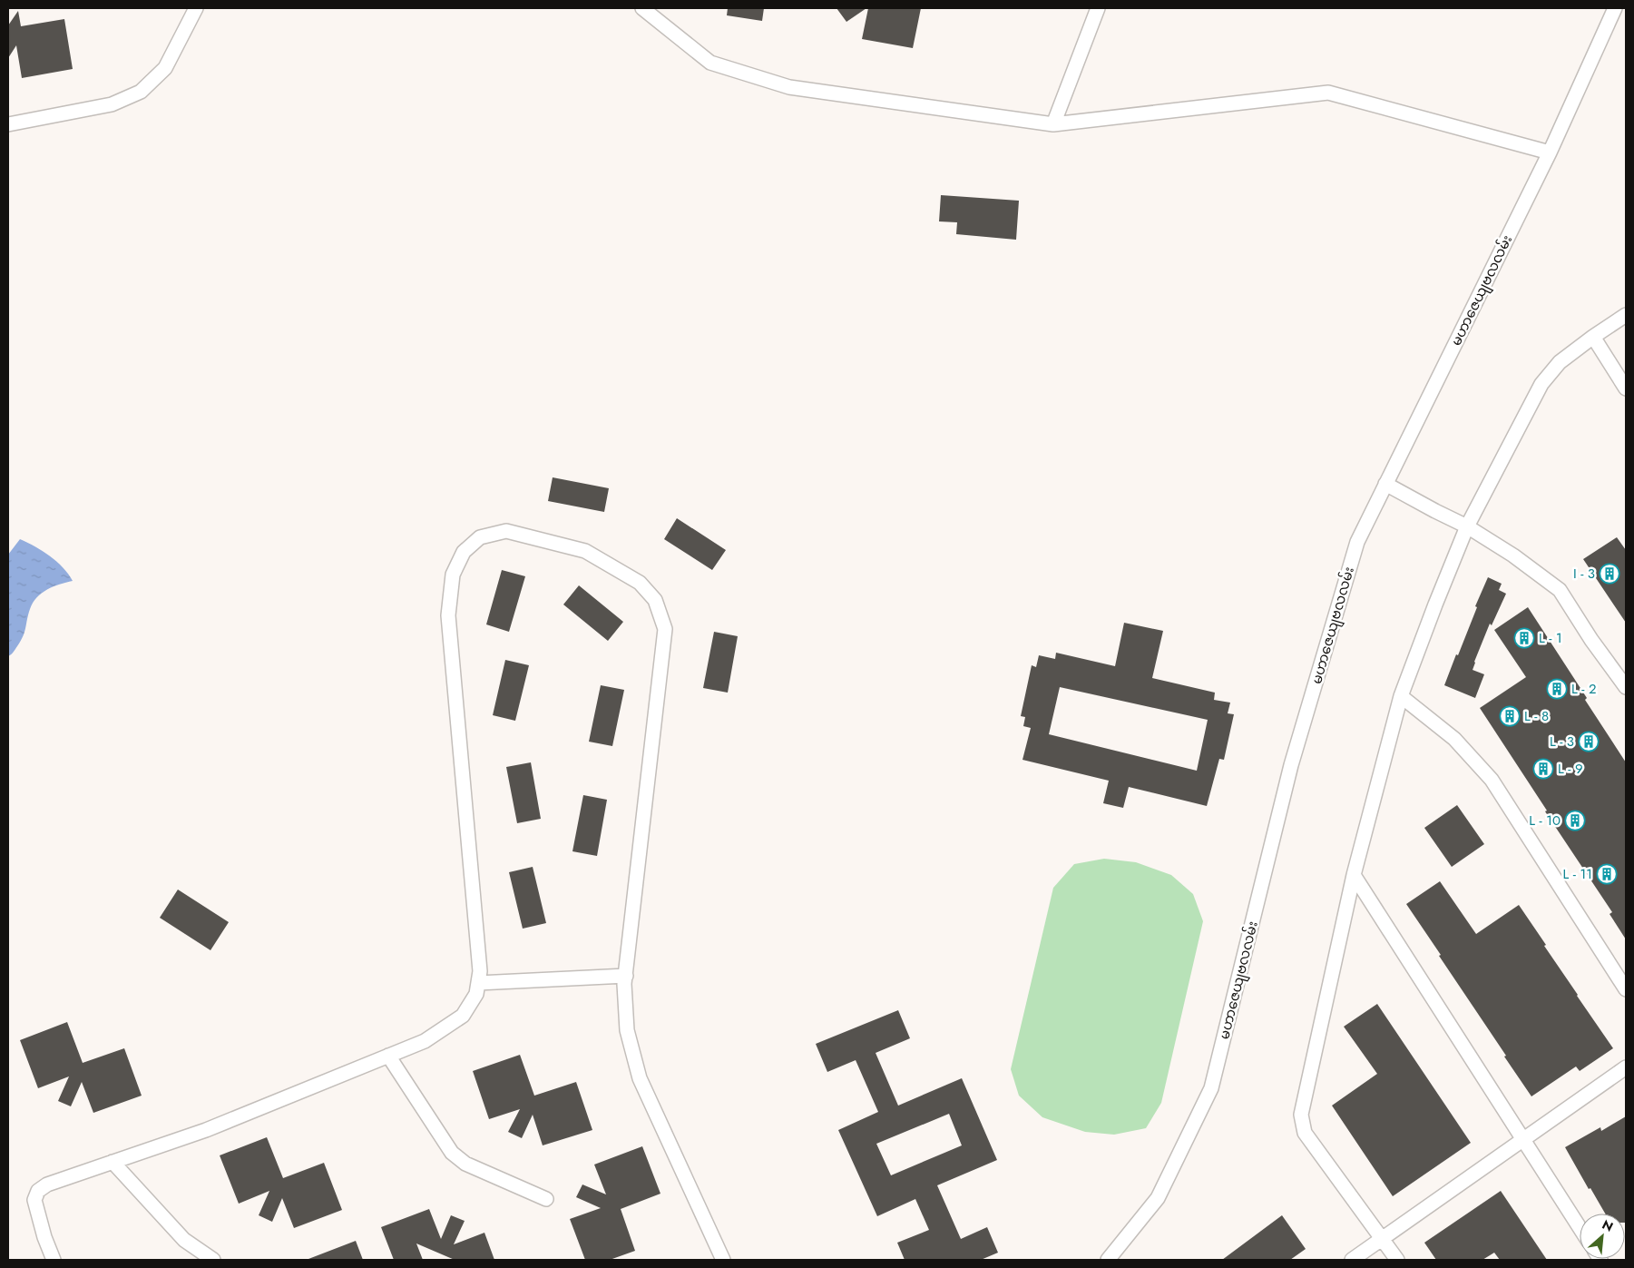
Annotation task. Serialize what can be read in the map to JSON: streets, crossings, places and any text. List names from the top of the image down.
{
  "streets": {
    "street": ["မဟာဇေယျဗလလမ်း"]
  },
  "places": {
    "building": [
      "I - 3",
      "L - 1",
      "L - 2",
      "L - 8",
      "L - 3",
      "L - 9",
      "L - 10",
      "L - 11"
    ]
  },
  "north": "top right"
}
